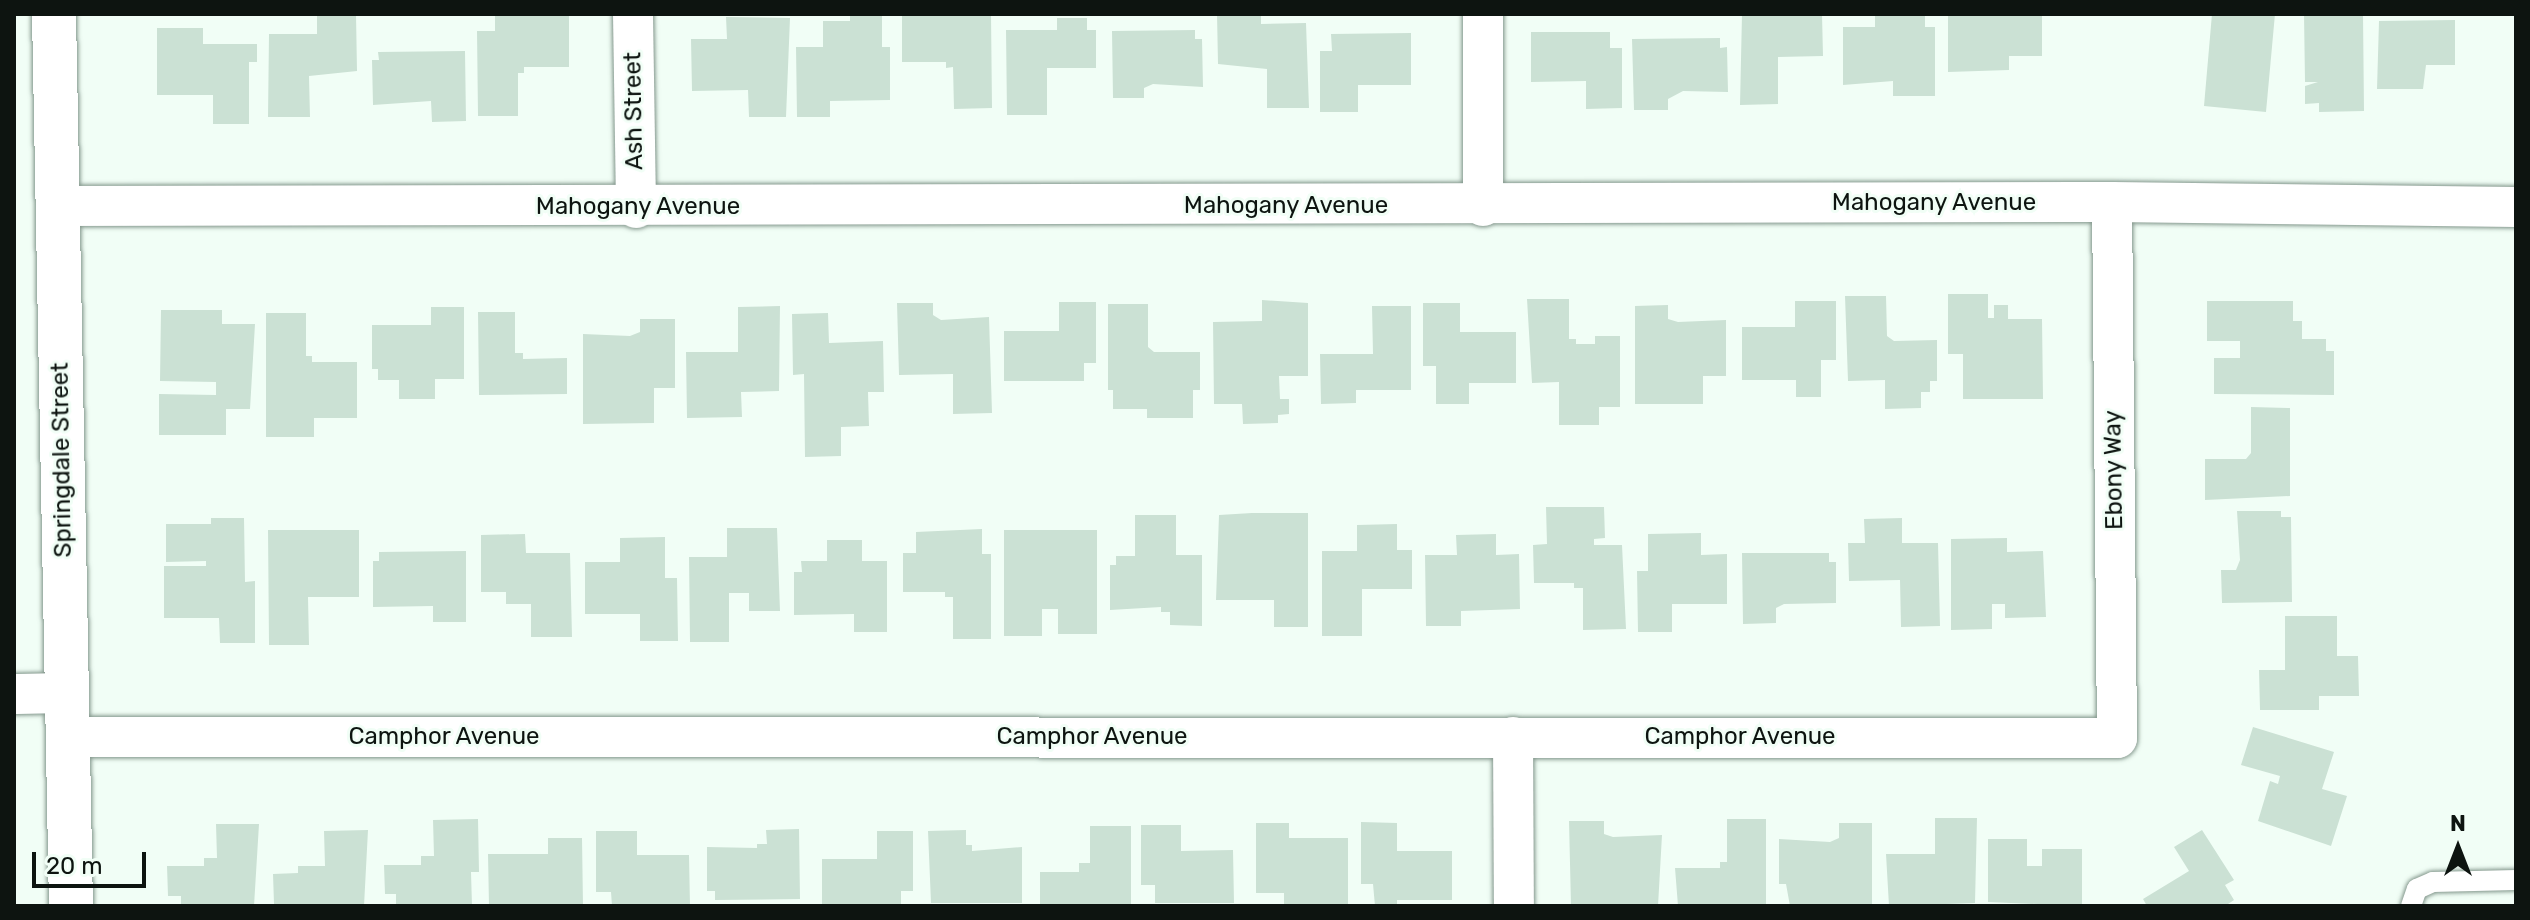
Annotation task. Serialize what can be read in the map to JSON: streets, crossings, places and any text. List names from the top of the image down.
{
  "streets": {
    "main road": ["Springdale Street"],
    "street": [
      "Ash Street",
      "Mahogany Avenue",
      "Ebony Way",
      "Camphor Avenue"
    ]
  },
  "crossings": [
    ["Ash Street", "Mahogany Avenue"],
    ["Mahogany Avenue", "Springdale Street"],
    ["Mahogany Avenue", "Ebony Way"],
    ["Springdale Street", "Camphor Avenue"],
    ["Ebony Way", "Camphor Avenue"]
  ],
  "scale_bar": "20 m",
  "north": "top"
}
